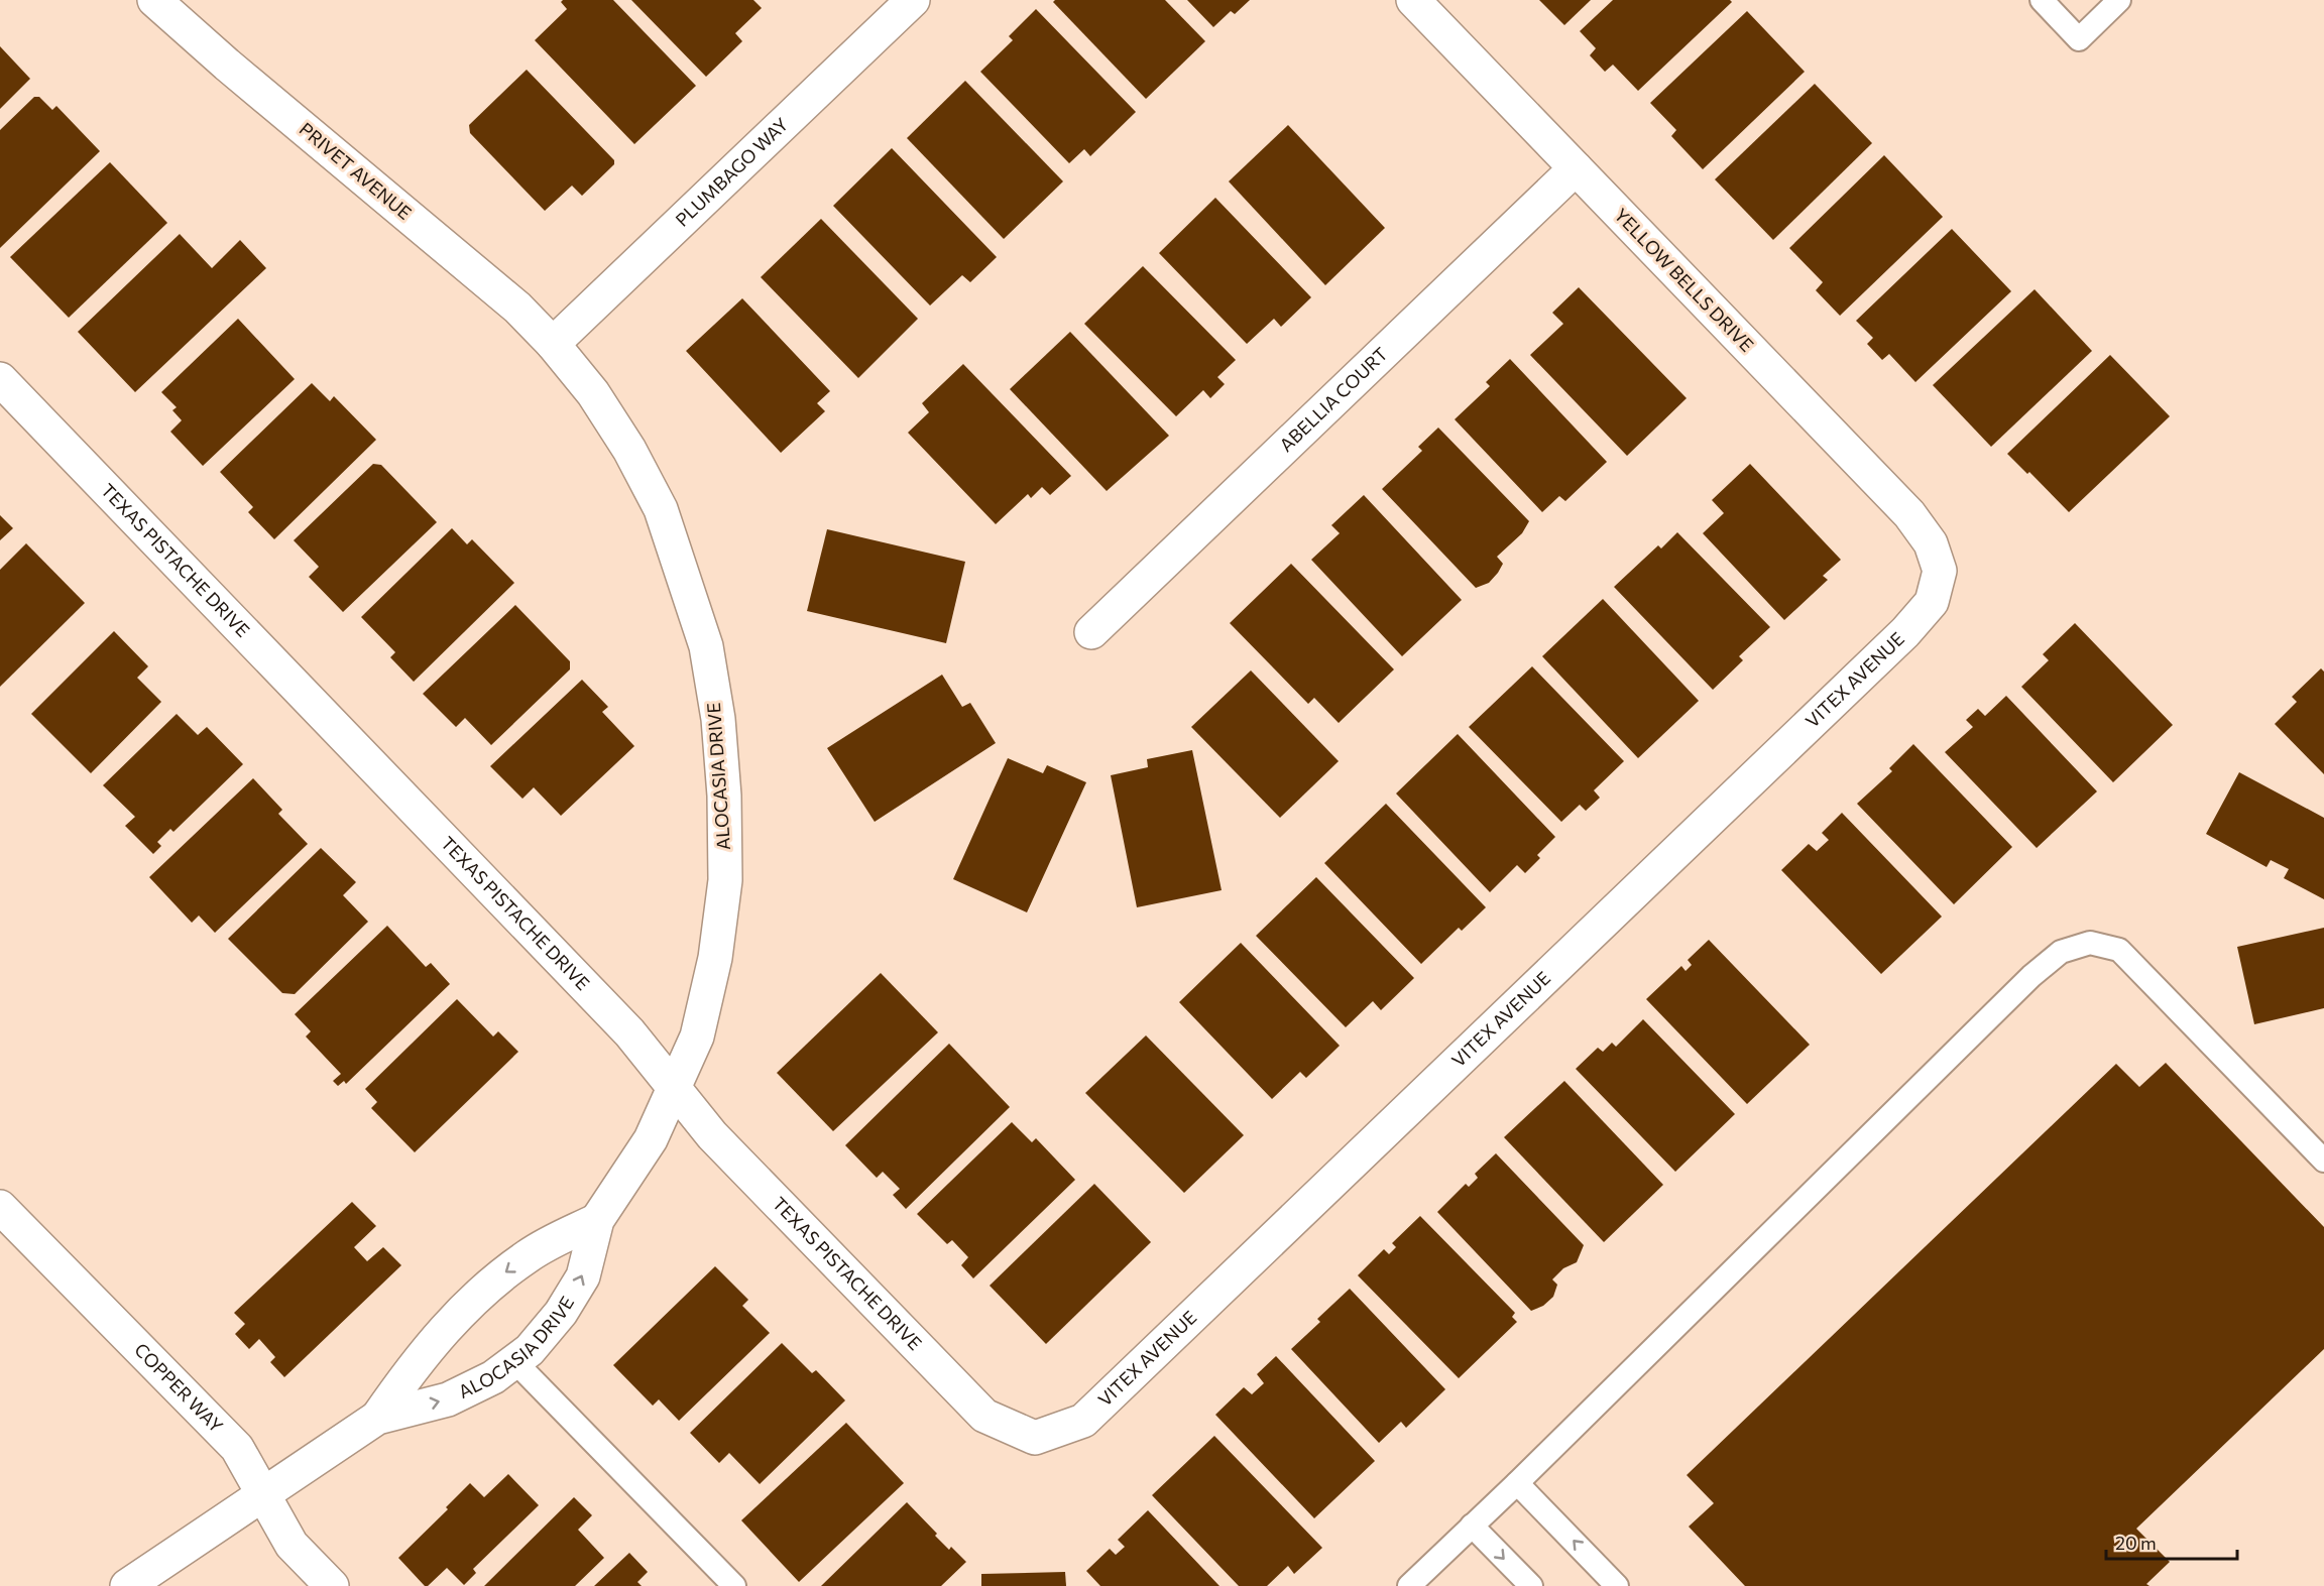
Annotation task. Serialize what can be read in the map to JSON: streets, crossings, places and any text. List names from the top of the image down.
{
  "streets": {
    "street": [
      "PRIVET AVENUE",
      "PLUMBAGO WAY",
      "YELLOW BELLS DRIVE",
      "ABELLIA COURT",
      "TEXAS PISTACHE DRIVE",
      "VITEX AVENUE",
      "ALOCASIA DRIVE",
      "COPPER WAY"
    ]
  },
  "crossings": [
    ["PRIVET AVENUE", "PLUMBAGO WAY"],
    ["PRIVET AVENUE", "ALOCASIA DRIVE"],
    ["PLUMBAGO WAY", "ALOCASIA DRIVE"],
    ["YELLOW BELLS DRIVE", "ABELLIA COURT"],
    ["YELLOW BELLS DRIVE", "VITEX AVENUE"],
    ["TEXAS PISTACHE DRIVE", "VITEX AVENUE"],
    ["TEXAS PISTACHE DRIVE", "ALOCASIA DRIVE"],
    ["ALOCASIA DRIVE", "COPPER WAY"]
  ],
  "scale_bar": "20 m"
}
